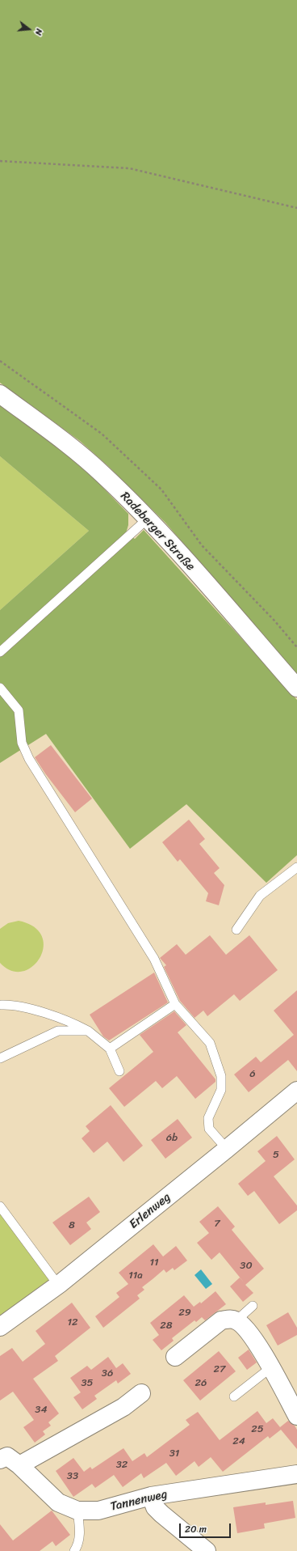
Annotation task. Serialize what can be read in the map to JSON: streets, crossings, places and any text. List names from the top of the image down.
{
  "streets": {
    "street": ["Radeberger Straße", "Erlenweg", "Tannenweg"]
  },
  "house_numbers": [
    "6",
    "6b",
    "5",
    "7",
    "8",
    "11",
    "30",
    "11a",
    "29",
    "12",
    "28",
    "27",
    "36",
    "35",
    "26",
    "34",
    "25",
    "24",
    "31",
    "32",
    "33"
  ],
  "scale_bar": "20 m",
  "north": "right"
}
